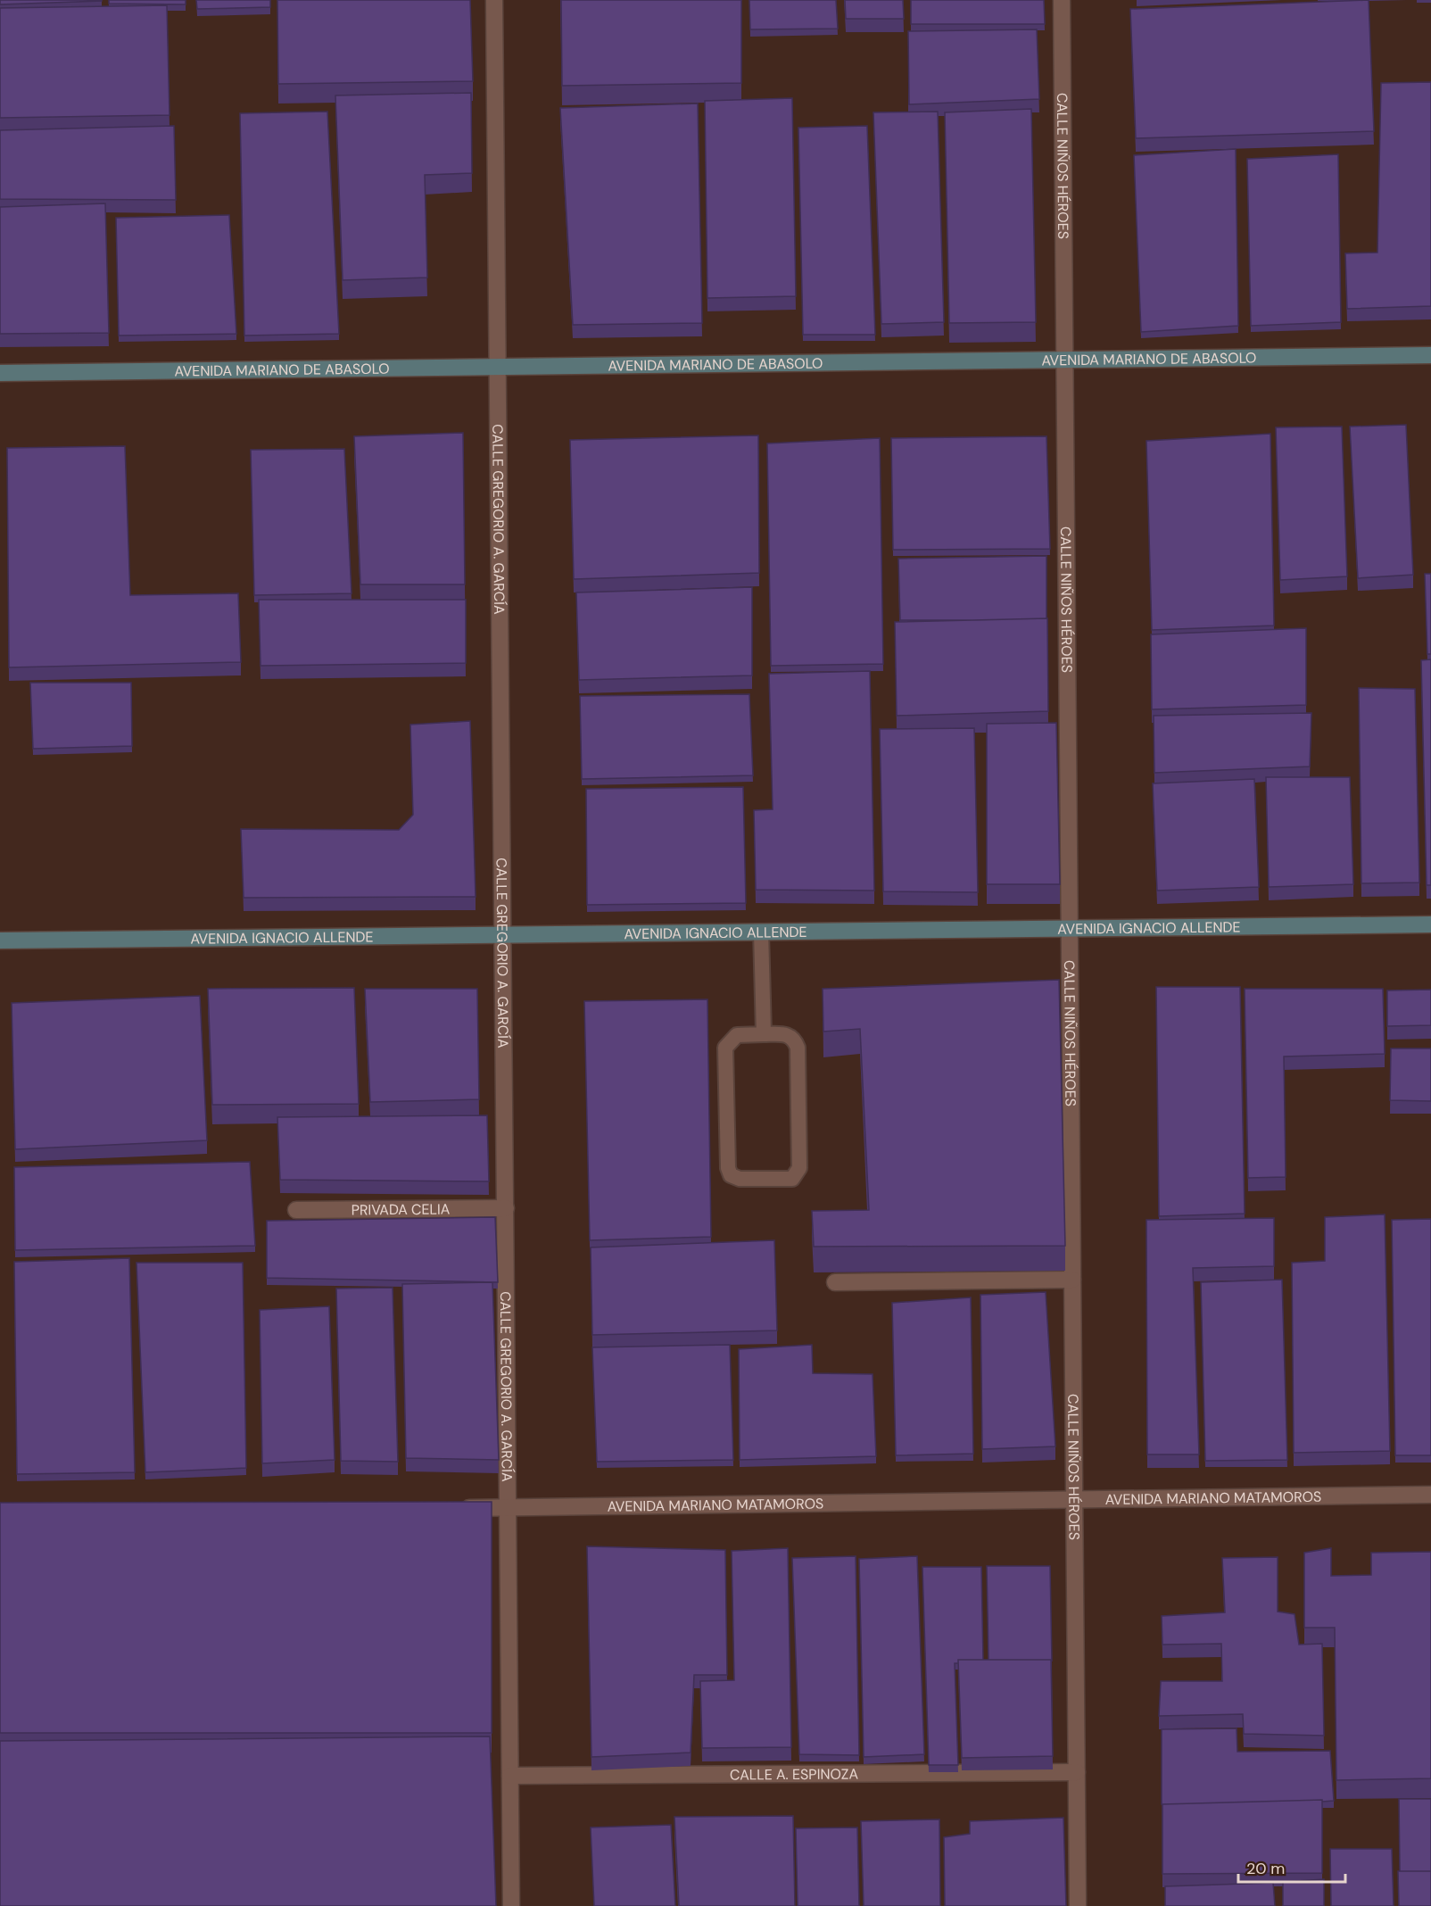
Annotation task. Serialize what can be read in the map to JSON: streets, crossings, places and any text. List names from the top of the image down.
{
  "streets": {
    "street": [
      "CALLE NIÑOS HÉROES",
      "AVENIDA MARIANO DE ABASOLO",
      "CALLE GREGORIO A. GARCÍA",
      "AVENIDA IGNACIO ALLENDE",
      "PRIVADA CELIA",
      "AVENIDA MARIANO MATAMOROS",
      "CALLE A. ESPINOZA"
    ]
  },
  "crossings": [
    ["CALLE NIÑOS HÉROES", "AVENIDA MARIANO DE ABASOLO"],
    ["CALLE NIÑOS HÉROES", "AVENIDA IGNACIO ALLENDE"],
    ["CALLE NIÑOS HÉROES", "AVENIDA MARIANO MATAMOROS"],
    ["CALLE NIÑOS HÉROES", "CALLE A. ESPINOZA"],
    ["AVENIDA MARIANO DE ABASOLO", "CALLE GREGORIO A. GARCÍA"],
    ["CALLE GREGORIO A. GARCÍA", "AVENIDA IGNACIO ALLENDE"],
    ["CALLE GREGORIO A. GARCÍA", "PRIVADA CELIA"],
    ["CALLE GREGORIO A. GARCÍA", "AVENIDA MARIANO MATAMOROS"],
    ["CALLE GREGORIO A. GARCÍA", "CALLE A. ESPINOZA"]
  ],
  "scale_bar": "20 m"
}
